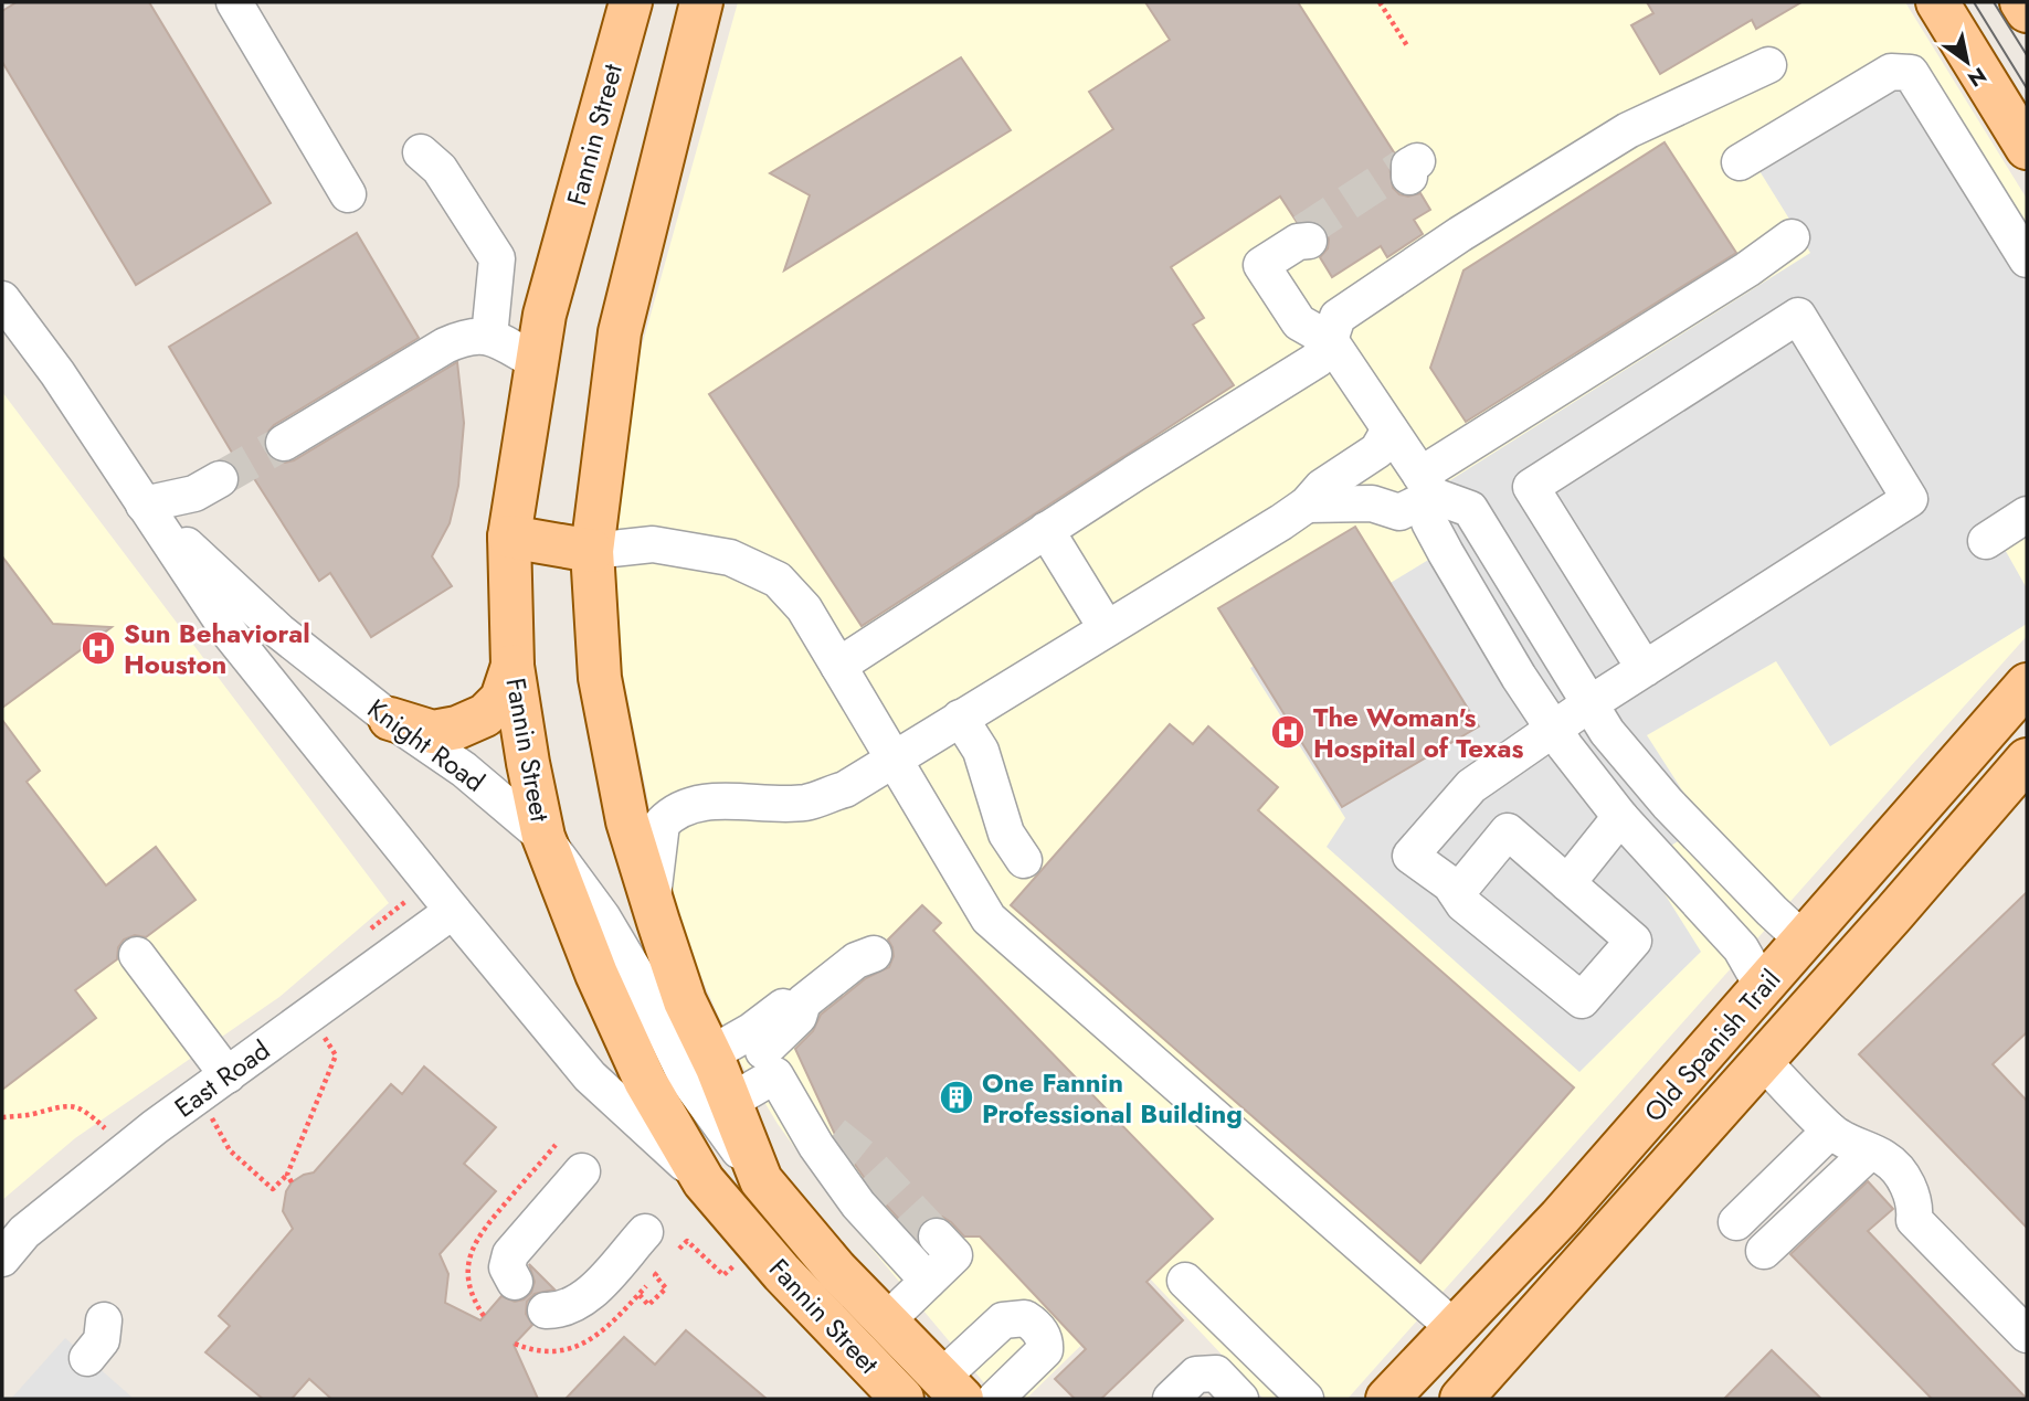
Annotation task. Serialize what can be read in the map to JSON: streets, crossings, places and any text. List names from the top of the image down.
{
  "streets": {
    "main road": ["Fannin Street", "Old Spanish Trail"],
    "street": ["Knight Road", "East Road"]
  },
  "crossings": [
    ["Fannin Street", "Knight Road"],
    ["Knight Road", "East Road"]
  ],
  "places": {
    "hospital": ["Sun Behavioral Houston", "The Woman's Hospital of Texas"],
    "building": ["One Fannin Professional Building"]
  },
  "north": "bottom right"
}
